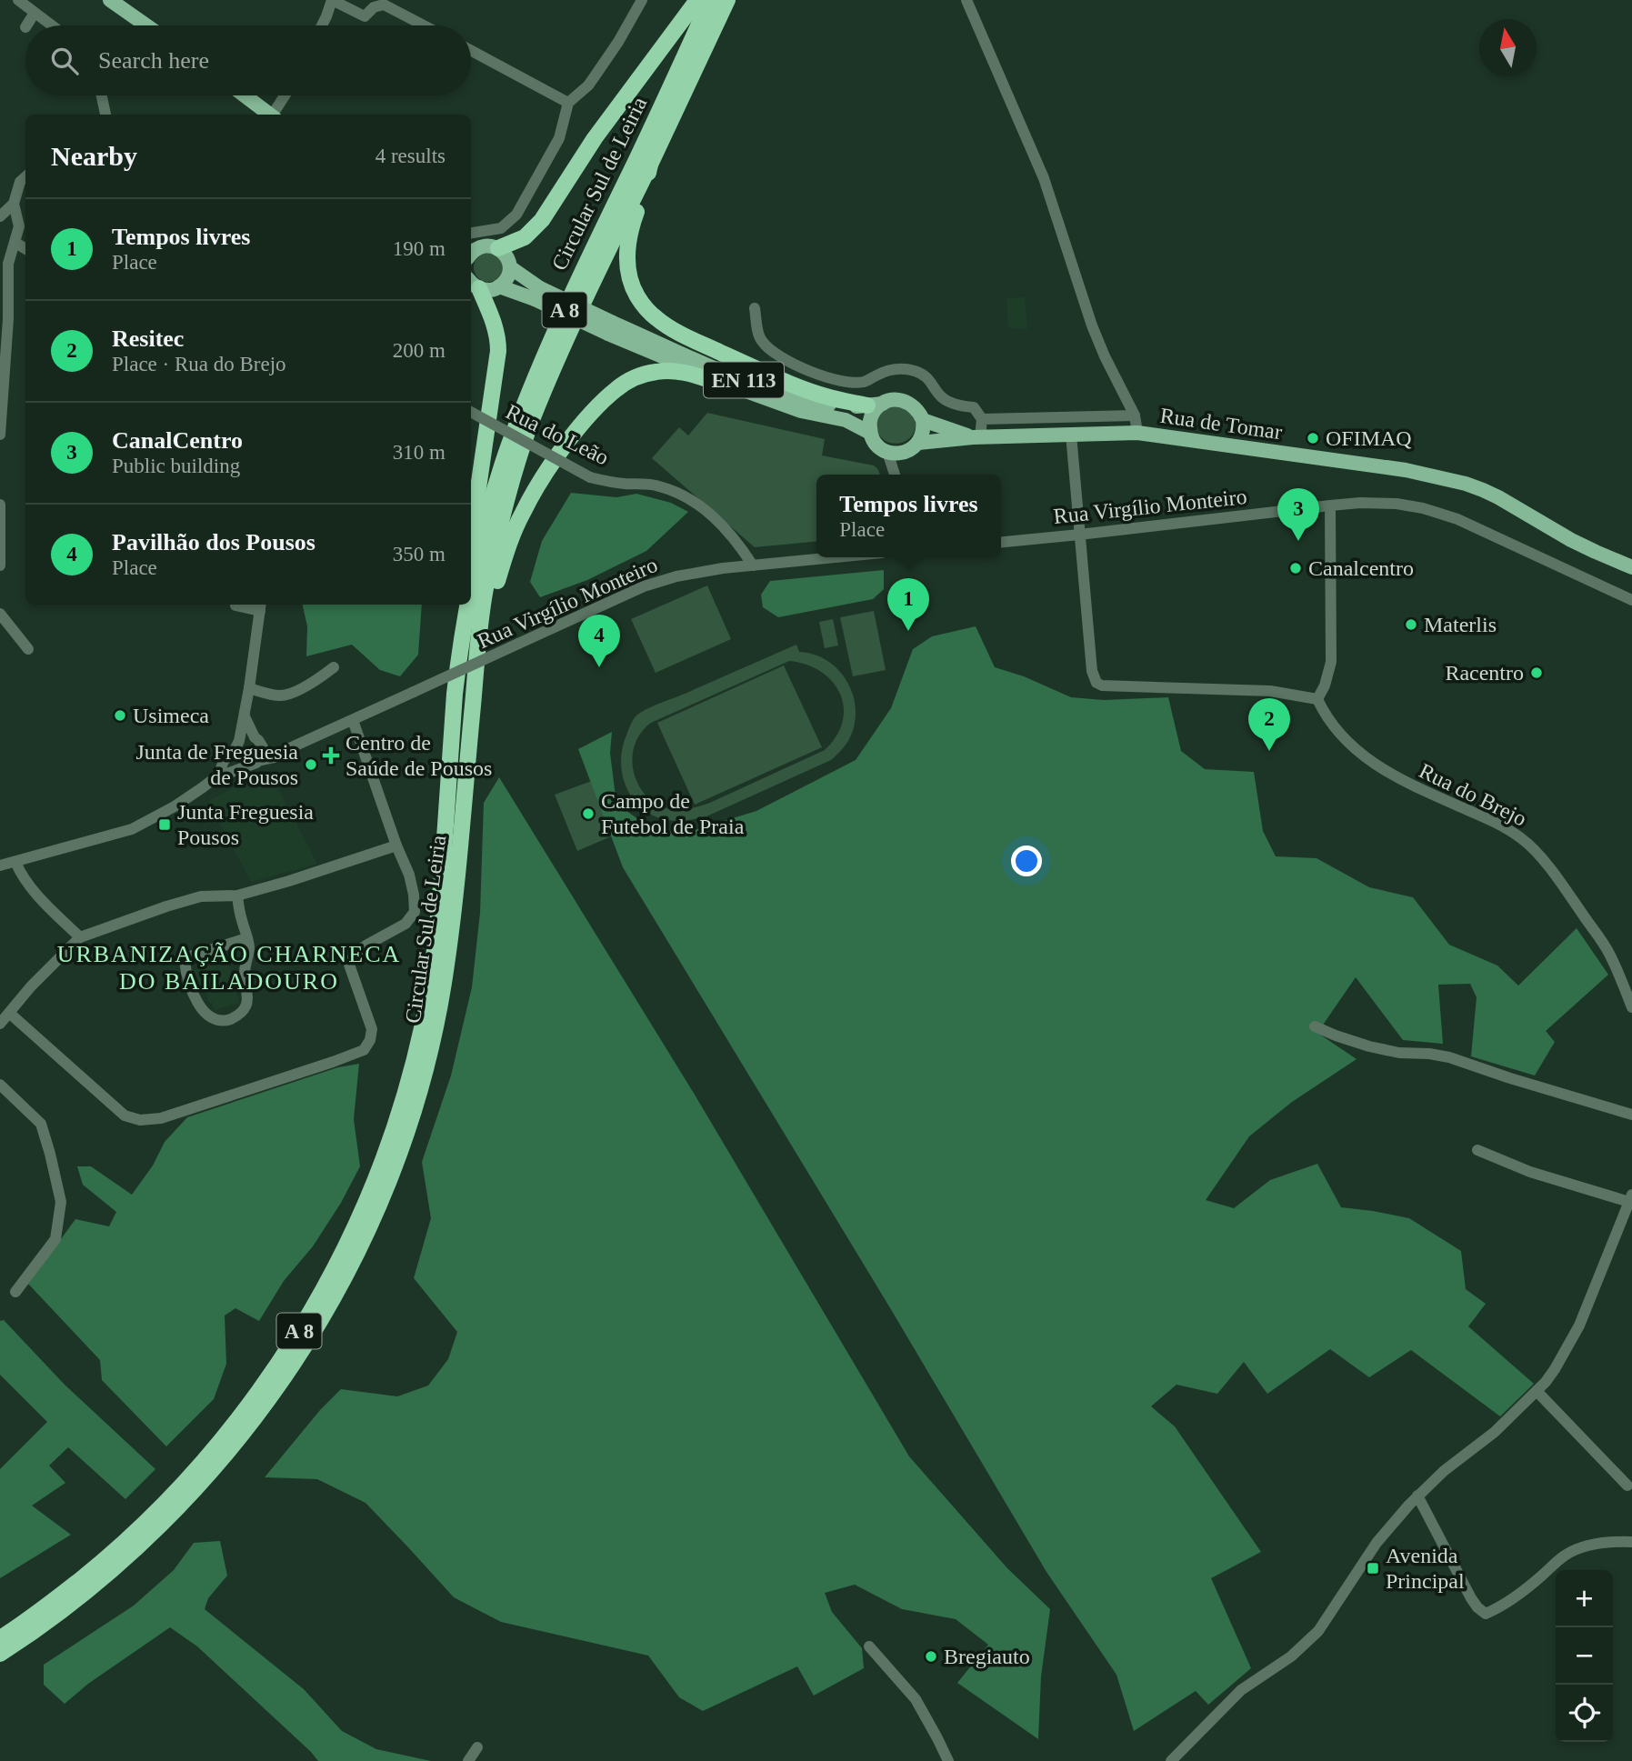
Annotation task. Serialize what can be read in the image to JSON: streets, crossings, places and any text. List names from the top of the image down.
{
  "streets": {
    "highway": ["Circular Sul de Leiria", "A 8"],
    "main road": ["EN 113", "Rua de Tomar"],
    "street": ["Rua do Leão", "Rua Virgílio Monteiro", "Rua do Brejo"]
  },
  "crossings": [
    ["Circular Sul de Leiria", "A 8"],
    ["Rua do Leão", "Rua Virgílio Monteiro"]
  ],
  "districts": ["URBANIZAÇÃO CHARNECA DO BAILADOURO"],
  "places": {
    "other": [
      "OFIMAQ",
      "Canalcentro",
      "Materlis",
      "Racentro",
      "Usimeca",
      "Junta de Freguesia de Pousos",
      "Campo de Futebol de Praia",
      "Bregiauto"
    ],
    "health": ["Centro de Saúde de Pousos"],
    "transit": ["Junta Freguesia Pousos", "Avenida Principal"]
  },
  "north": "top",
  "page": {
    "search": "Search here",
    "heading": ["Nearby", "4 results"],
    "list": [
      {
        "mark": "1",
        "name": "Tempos livres",
        "note": "Place",
        "value": "190 m"
      },
      {
        "mark": "2",
        "name": "Resitec",
        "note": "Place · Rua do Brejo",
        "value": "200 m"
      },
      {
        "mark": "3",
        "name": "CanalCentro",
        "note": "Public building",
        "value": "310 m"
      },
      {
        "mark": "4",
        "name": "Pavilhão dos Pousos",
        "note": "Place",
        "value": "350 m"
      }
    ],
    "popup": ["Tempos livres", "Place"],
    "pins": [
      "3",
      "1",
      "4",
      "2"
    ],
    "map_buttons": ["+", "−"]
  }
}
